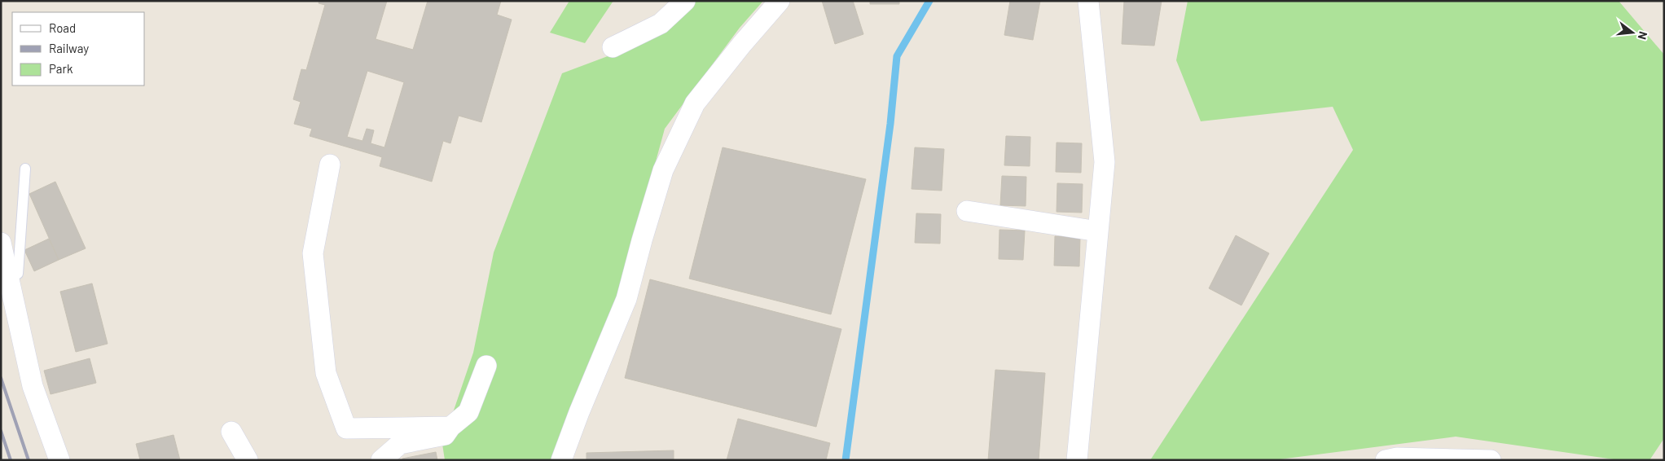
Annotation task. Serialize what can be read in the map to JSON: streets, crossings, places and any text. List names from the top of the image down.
{
  "legend": ["Road", "Railway", "Park"],
  "north": "right"
}
